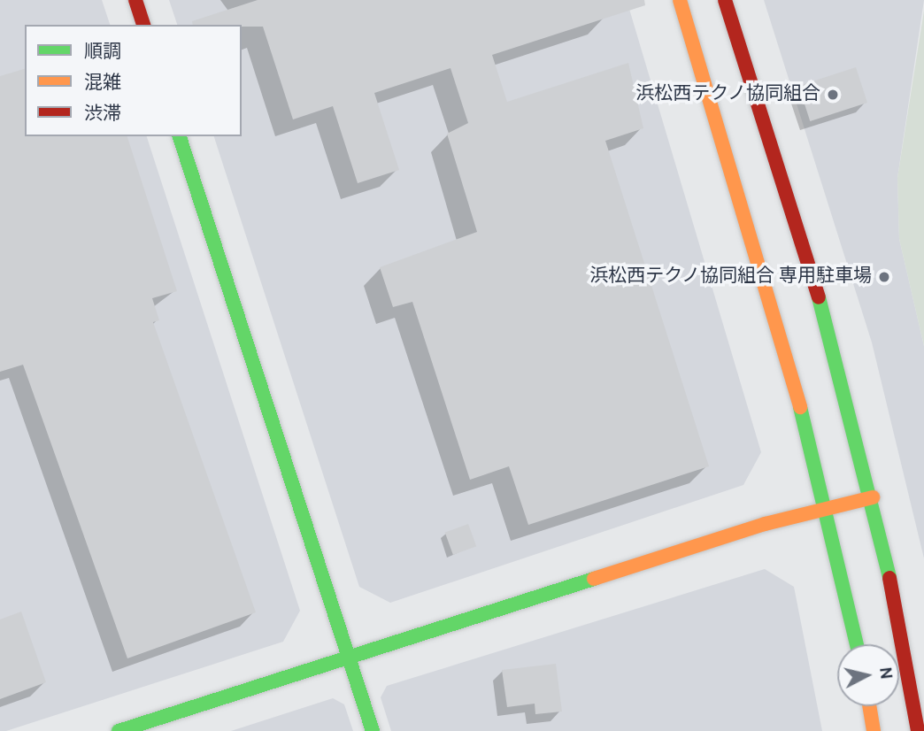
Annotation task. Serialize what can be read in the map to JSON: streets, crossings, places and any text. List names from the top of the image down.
{
  "places": ["浜松西テクノ協同組合", "浜松西テクノ協同組合 専用駐車場"],
  "legend": ["順調", "混雑", "渋滞"],
  "north": "right"
}
